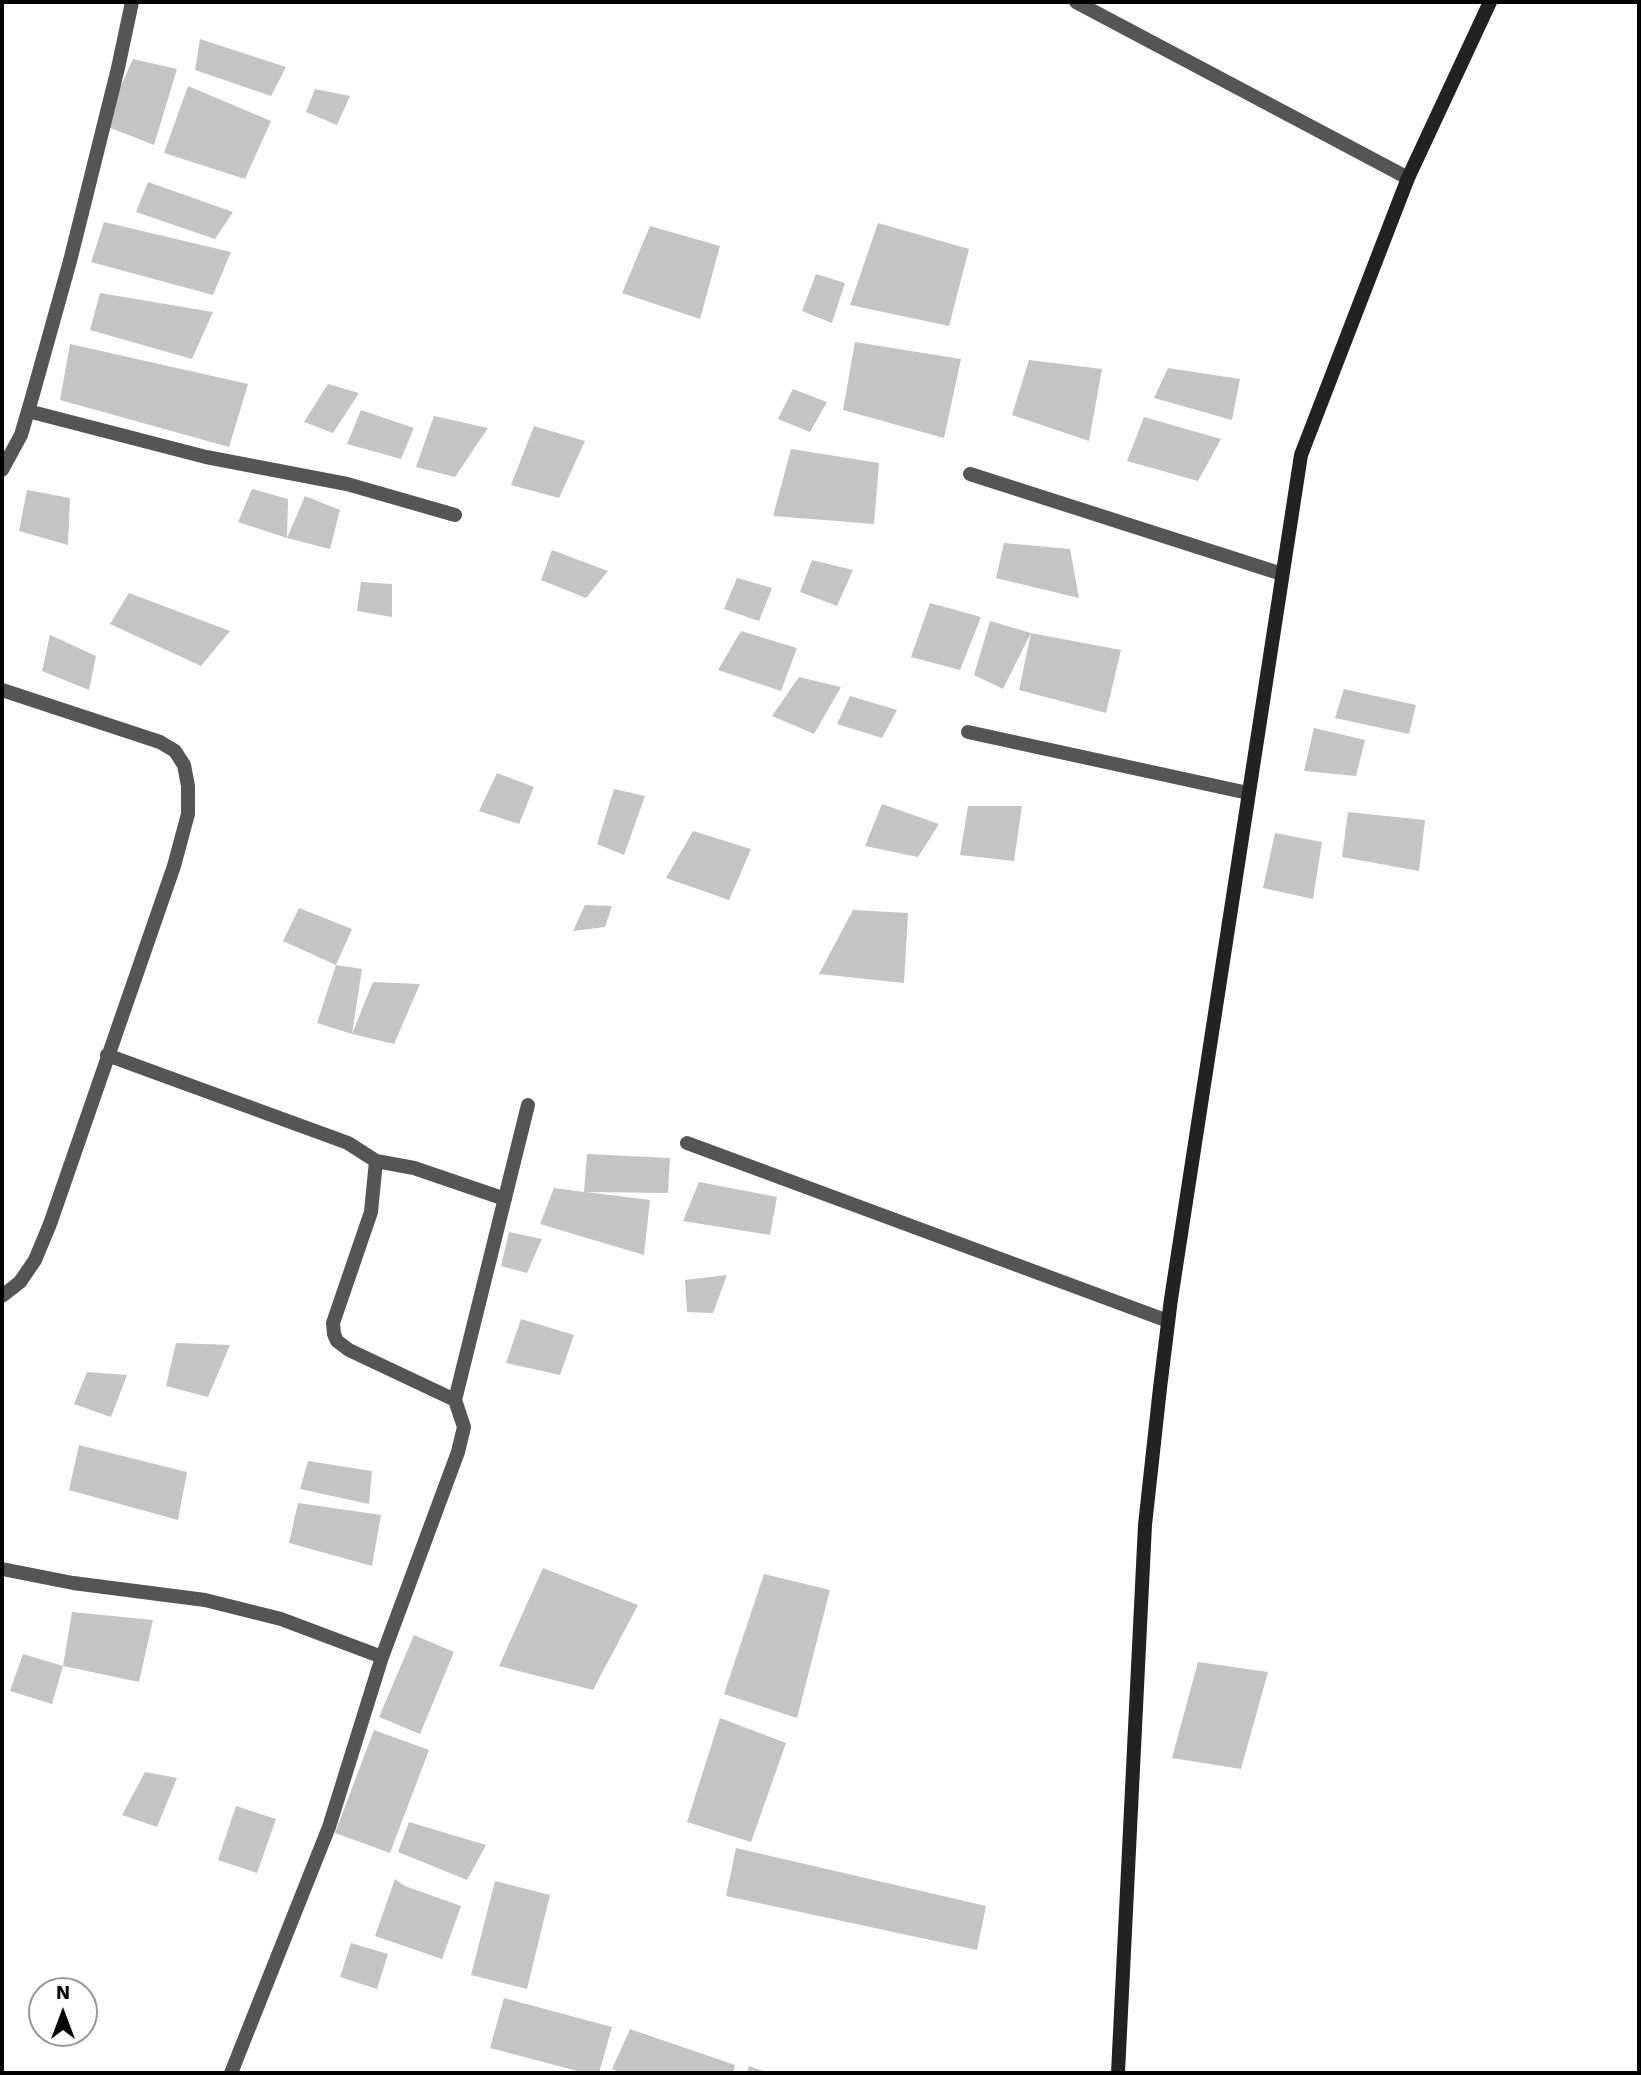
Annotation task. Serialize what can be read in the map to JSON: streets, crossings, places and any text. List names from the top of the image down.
{
  "north": "top"
}
